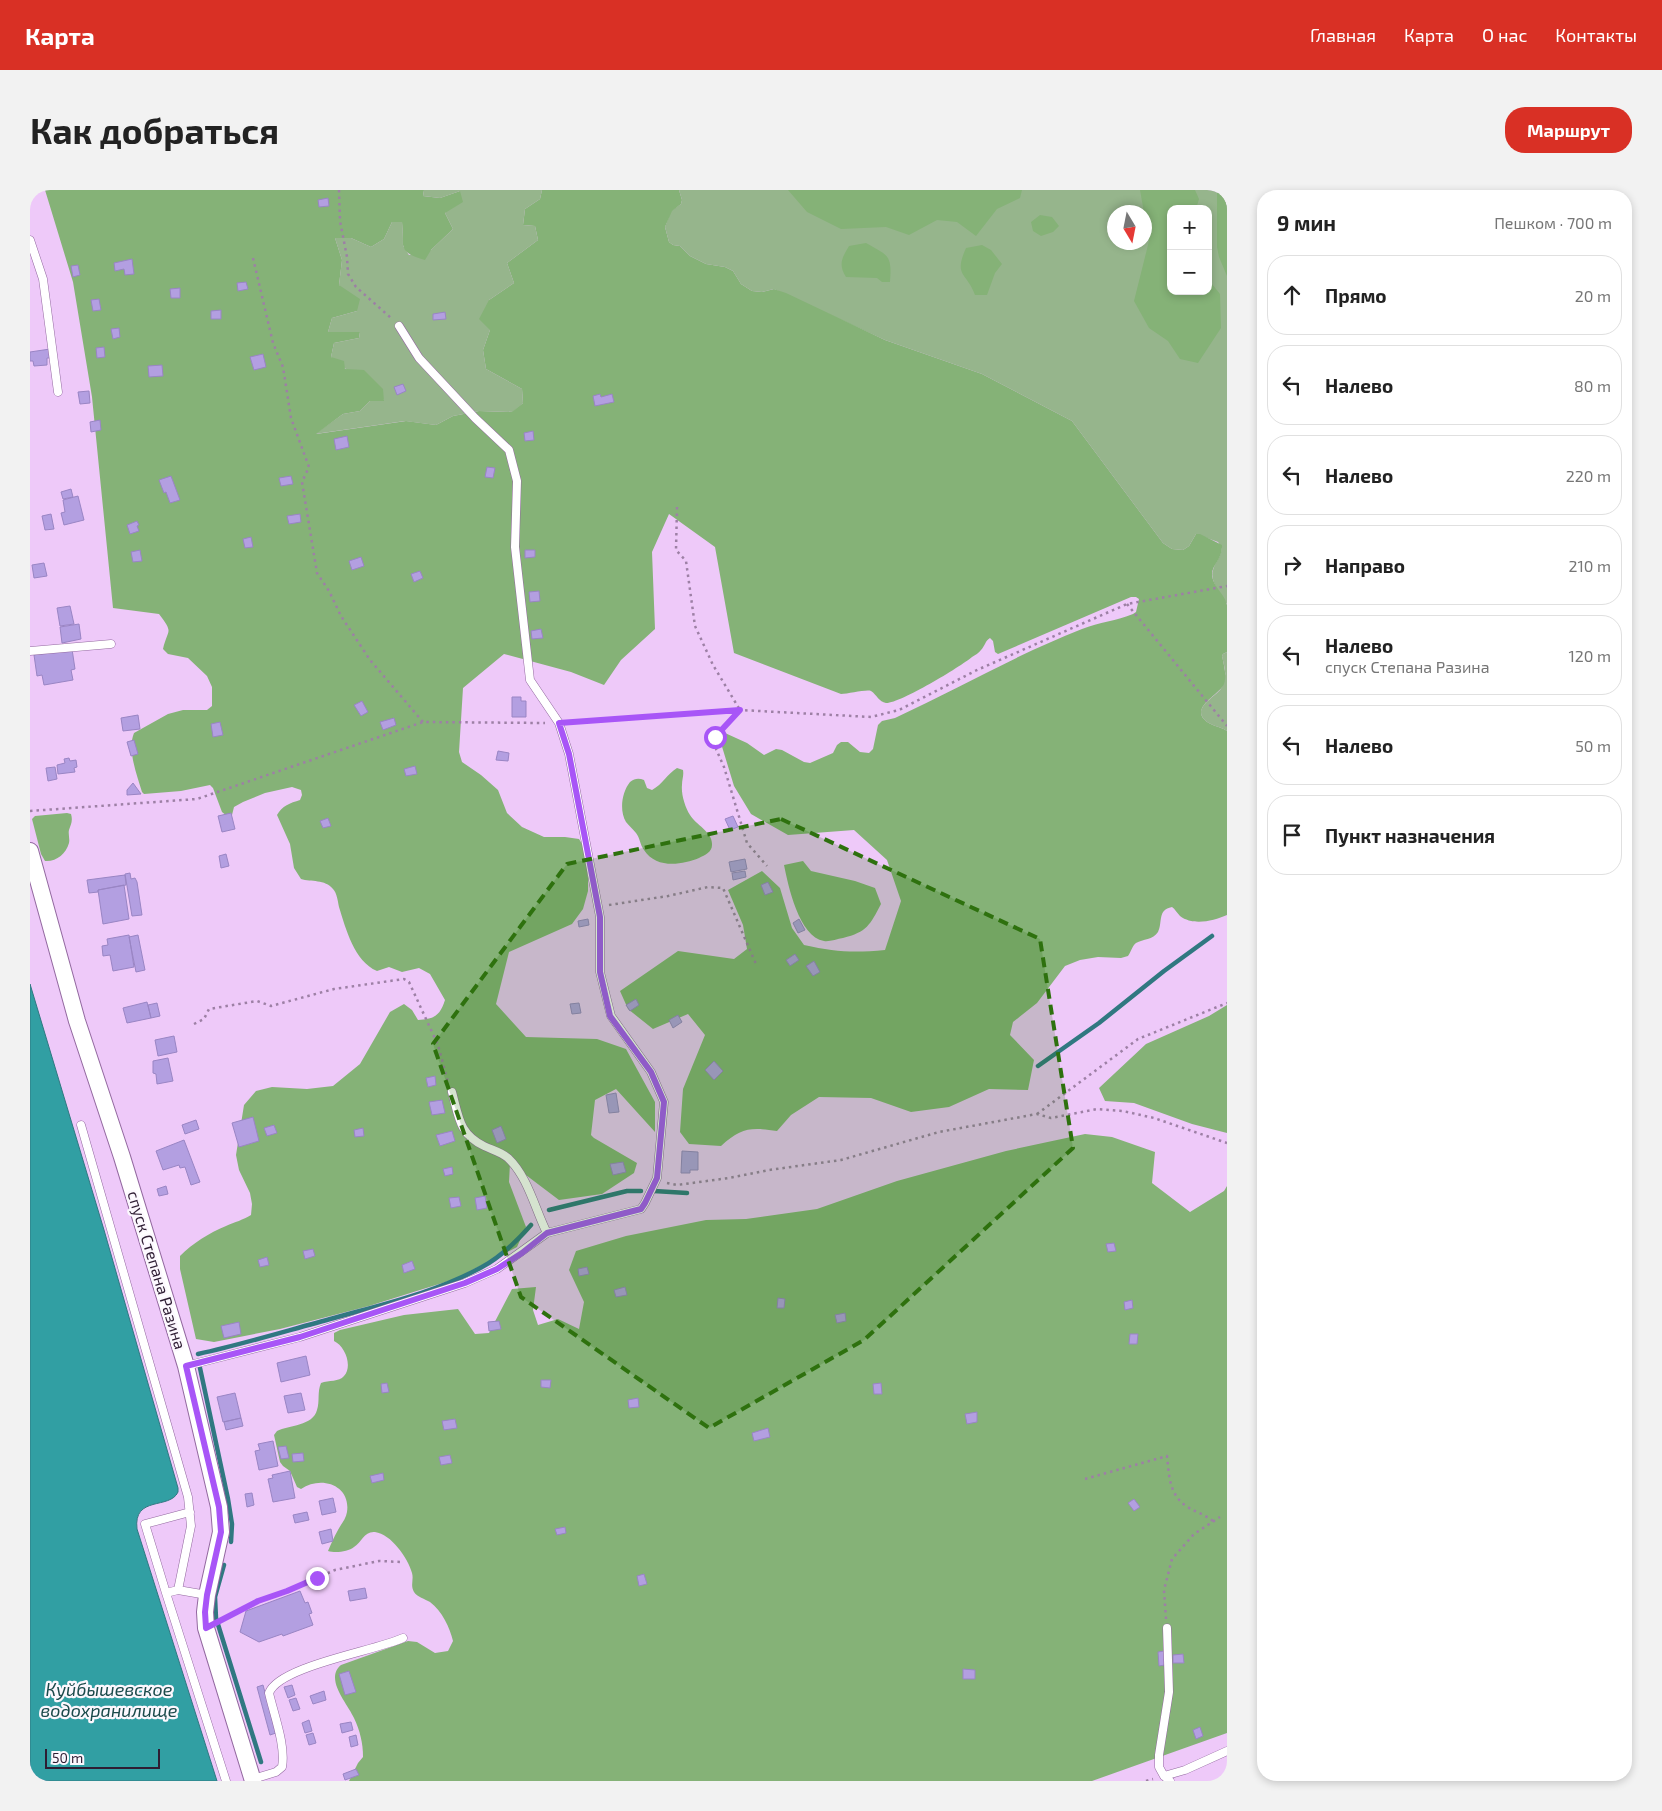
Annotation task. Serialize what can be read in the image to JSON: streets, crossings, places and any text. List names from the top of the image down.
{
  "streets": {
    "street": ["спуск Степана Разина"]
  },
  "water": ["Куйбышевское водохранилище"],
  "scale_bar": "50 m",
  "north": "bottom",
  "page": {
    "header": "Карта",
    "nav": [
      "Главная",
      "Карта",
      "О нас",
      "Контакты"
    ],
    "buttons": "Маршрут",
    "title": "Как добраться",
    "heading": ["9 мин", "Пешком · 700 m"],
    "map_buttons": ["+", "−"],
    "list": [
      ["Прямо", "20 m"],
      ["Налево", "80 m"],
      ["Налево", "220 m"],
      ["Направо", "210 m"],
      ["Налево", "спуск Степана Разина", "120 m"],
      ["Налево", "50 m"],
      "Пункт назначения"
    ],
    "scale": "50 m"
  }
}
